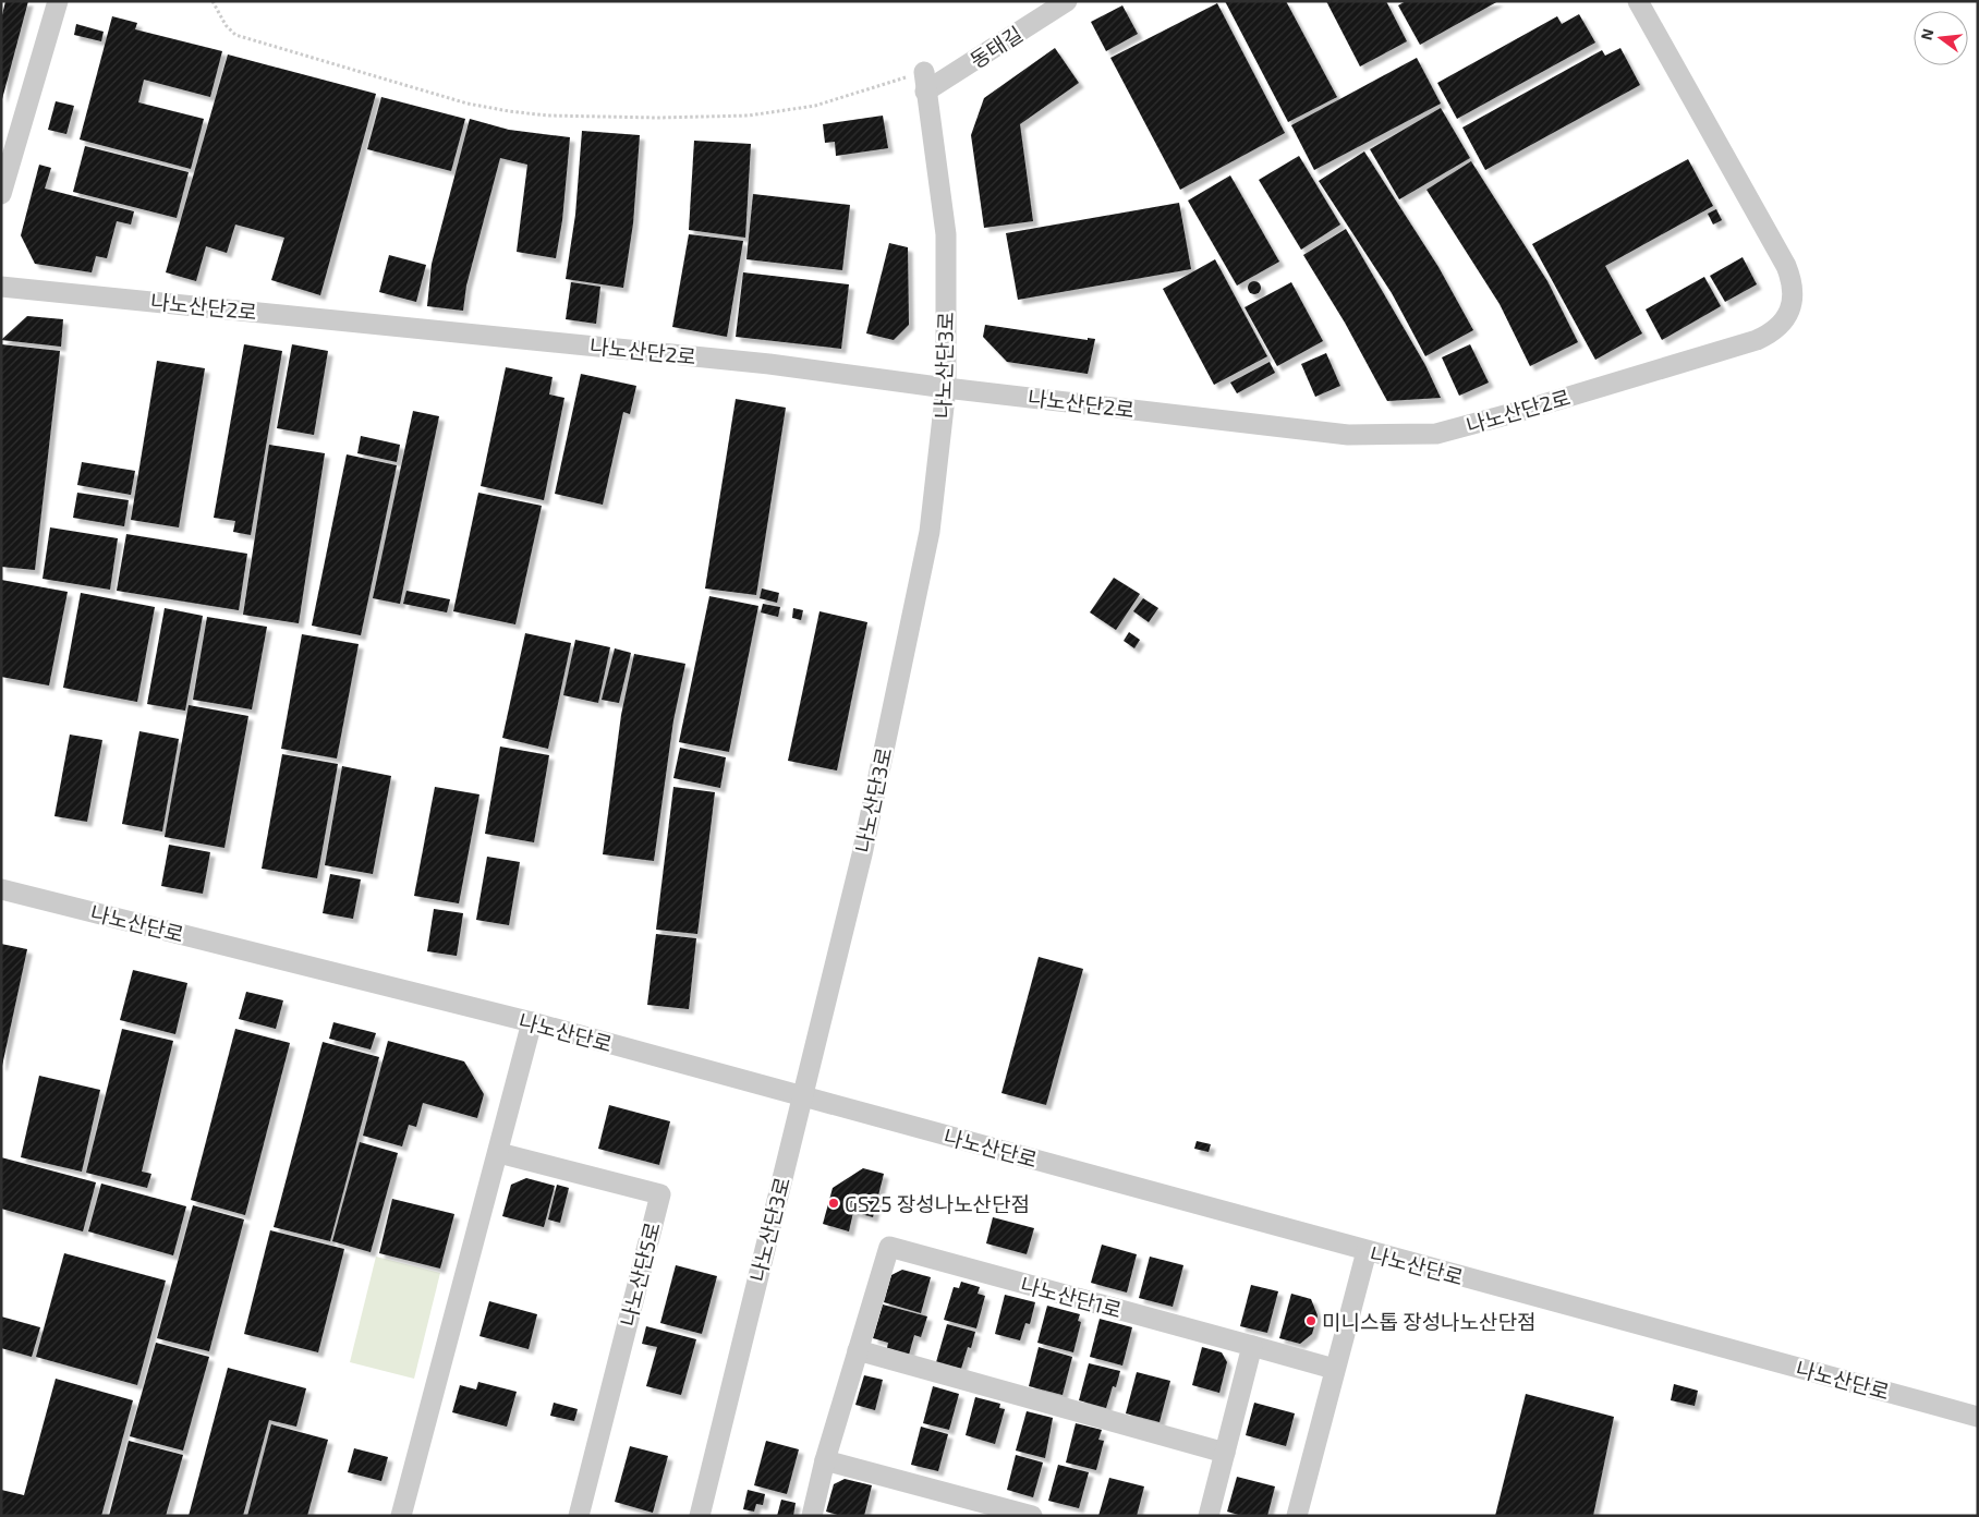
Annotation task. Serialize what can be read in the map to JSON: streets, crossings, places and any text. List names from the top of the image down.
{
  "streets": {
    "street": [
      "동태길",
      "나노산단2로",
      "나노산단3로",
      "나노산단로",
      "나노산단5로",
      "나노산단1로"
    ]
  },
  "crossings": [
    ["동태길", "나노산단3로"],
    ["나노산단2로", "나노산단3로"],
    ["나노산단3로", "나노산단로"]
  ],
  "places": ["GS25 장성나노산단점", "미니스톱 장성나노산단점"],
  "north": "left"
}
